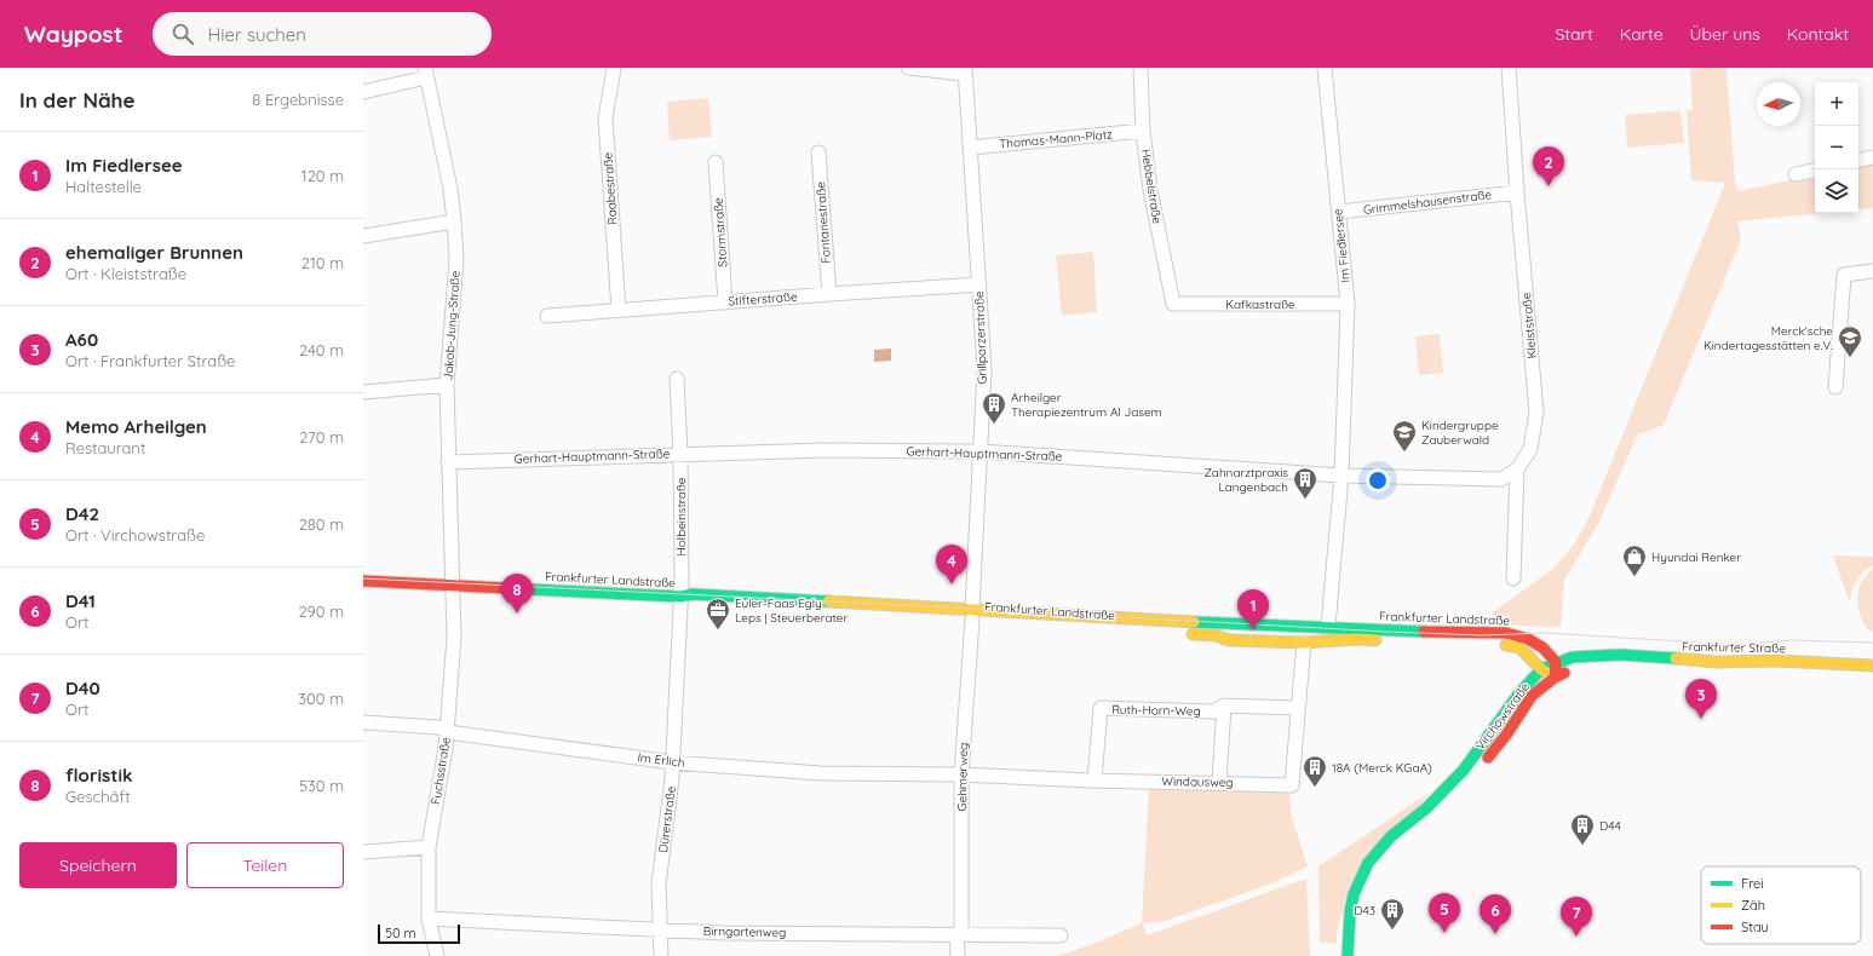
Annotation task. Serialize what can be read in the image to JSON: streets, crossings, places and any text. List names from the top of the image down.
{
  "streets": {
    "street": [
      "Thomas-Mann-Platz",
      "Hebbelstraße",
      "Raabestraße",
      "Grimmelshausenstraße",
      "Fontanestraße",
      "Stormstraße",
      "Im Fiedlersee",
      "Stifterstraße",
      "Kafkastraße",
      "Jakob-Jung-Straße",
      "Kleiststraße",
      "Grillparzerstraße",
      "Gerhart-Hauptmann-Straße",
      "Holbeinstraße",
      "Frankfurter Landstraße",
      "Frankfurter Straße",
      "Ruth-Horn-Weg",
      "Virchowstraße",
      "Im Erlich",
      "Fuchsstraße",
      "Gehmerweg",
      "Windausweg",
      "Dürerstraße",
      "Birngartenweg"
    ]
  },
  "crossings": [
    ["Thomas-Mann-Platz", "Hebbelstraße"],
    ["Thomas-Mann-Platz", "Grillparzerstraße"],
    ["Hebbelstraße", "Kafkastraße"],
    ["Raabestraße", "Stifterstraße"],
    ["Grimmelshausenstraße", "Im Fiedlersee"],
    ["Grimmelshausenstraße", "Kleiststraße"],
    ["Fontanestraße", "Stifterstraße"],
    ["Stormstraße", "Stifterstraße"],
    ["Im Fiedlersee", "Kafkastraße"],
    ["Im Fiedlersee", "Gerhart-Hauptmann-Straße"],
    ["Im Fiedlersee", "Frankfurter Landstraße"],
    ["Stifterstraße", "Grillparzerstraße"],
    ["Jakob-Jung-Straße", "Gerhart-Hauptmann-Straße"],
    ["Jakob-Jung-Straße", "Frankfurter Landstraße"],
    ["Jakob-Jung-Straße", "Fuchsstraße"],
    ["Kleiststraße", "Gerhart-Hauptmann-Straße"],
    ["Grillparzerstraße", "Gerhart-Hauptmann-Straße"],
    ["Grillparzerstraße", "Frankfurter Landstraße"],
    ["Grillparzerstraße", "Gehmerweg"],
    ["Gerhart-Hauptmann-Straße", "Holbeinstraße"],
    ["Holbeinstraße", "Frankfurter Landstraße"],
    ["Holbeinstraße", "Dürerstraße"],
    ["Frankfurter Landstraße", "Frankfurter Straße"],
    ["Frankfurter Landstraße", "Virchowstraße"],
    ["Frankfurter Landstraße", "Fuchsstraße"],
    ["Frankfurter Landstraße", "Gehmerweg"],
    ["Frankfurter Landstraße", "Windausweg"],
    ["Frankfurter Landstraße", "Dürerstraße"],
    ["Frankfurter Straße", "Virchowstraße"],
    ["Ruth-Horn-Weg", "Windausweg"],
    ["Im Erlich", "Fuchsstraße"],
    ["Im Erlich", "Gehmerweg"],
    ["Im Erlich", "Windausweg"],
    ["Im Erlich", "Dürerstraße"],
    ["Fuchsstraße", "Birngartenweg"],
    ["Gehmerweg", "Windausweg"],
    ["Gehmerweg", "Birngartenweg"],
    ["Dürerstraße", "Birngartenweg"]
  ],
  "places": {
    "school or university": ["Merck'sche Kindertagesstätten e.V.", "Kindergruppe Zauberwald"],
    "building": [
      "Arheilger Therapiezentrum Al Jasem",
      "Zahnarztpraxis Langenbach",
      "18A (Merck KGaA)",
      "D44",
      "D43"
    ],
    "shop": ["Hyundai Renker"],
    "office": ["Euler-Faas Egly Leps | Steuerberater"]
  },
  "legend": ["Frei", "Zäh", "Stau"],
  "scale_bar": "50 m",
  "north": "left",
  "page": {
    "header": "Waypost",
    "search": "Hier suchen",
    "nav": [
      "Start",
      "Karte",
      "Über uns",
      "Kontakt"
    ],
    "heading": ["In der Nähe", "8 Ergebnisse"],
    "map_buttons": ["+", "−"],
    "list": [
      {
        "mark": "1",
        "name": "Im Fiedlersee",
        "note": "Haltestelle",
        "value": "120 m"
      },
      {
        "mark": "2",
        "name": "ehemaliger Brunnen",
        "note": "Ort · Kleiststraße",
        "value": "210 m"
      },
      {
        "mark": "3",
        "name": "A60",
        "note": "Ort · Frankfurter Straße",
        "value": "240 m"
      },
      {
        "mark": "4",
        "name": "Memo Arheilgen",
        "note": "Restaurant",
        "value": "270 m"
      },
      {
        "mark": "5",
        "name": "D42",
        "note": "Ort · Virchowstraße",
        "value": "280 m"
      },
      {
        "mark": "6",
        "name": "D41",
        "note": "Ort",
        "value": "290 m"
      },
      {
        "mark": "7",
        "name": "D40",
        "note": "Ort",
        "value": "300 m"
      },
      {
        "mark": "8",
        "name": "floristik",
        "note": "Geschäft",
        "value": "530 m"
      }
    ],
    "pins": [
      "2",
      "4",
      "8",
      "1",
      "3",
      "5",
      "6",
      "7"
    ],
    "buttons": ["Speichern", "Teilen"],
    "scale": "50 m"
  }
}
